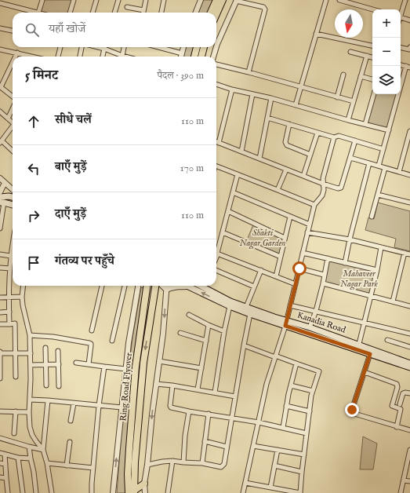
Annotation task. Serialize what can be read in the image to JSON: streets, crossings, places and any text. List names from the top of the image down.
{
  "streets": {
    "main road": ["Kanadia Road", "Ring Road Flyover"]
  },
  "parks": ["Shakti Nagar Garden", "Mahaveer Nagar Park"],
  "north": "bottom",
  "page": {
    "map_buttons": ["+", "−"],
    "search": "यहाँ खोजें",
    "heading": ["5 मिनट", "पैदल · 390 m"],
    "list": [
      ["सीधे चलें", "110 m"],
      ["बाएँ मुड़ें", "170 m"],
      ["दाएँ मुड़ें", "110 m"],
      "गंतव्य पर पहुँचे"
    ]
  }
}
